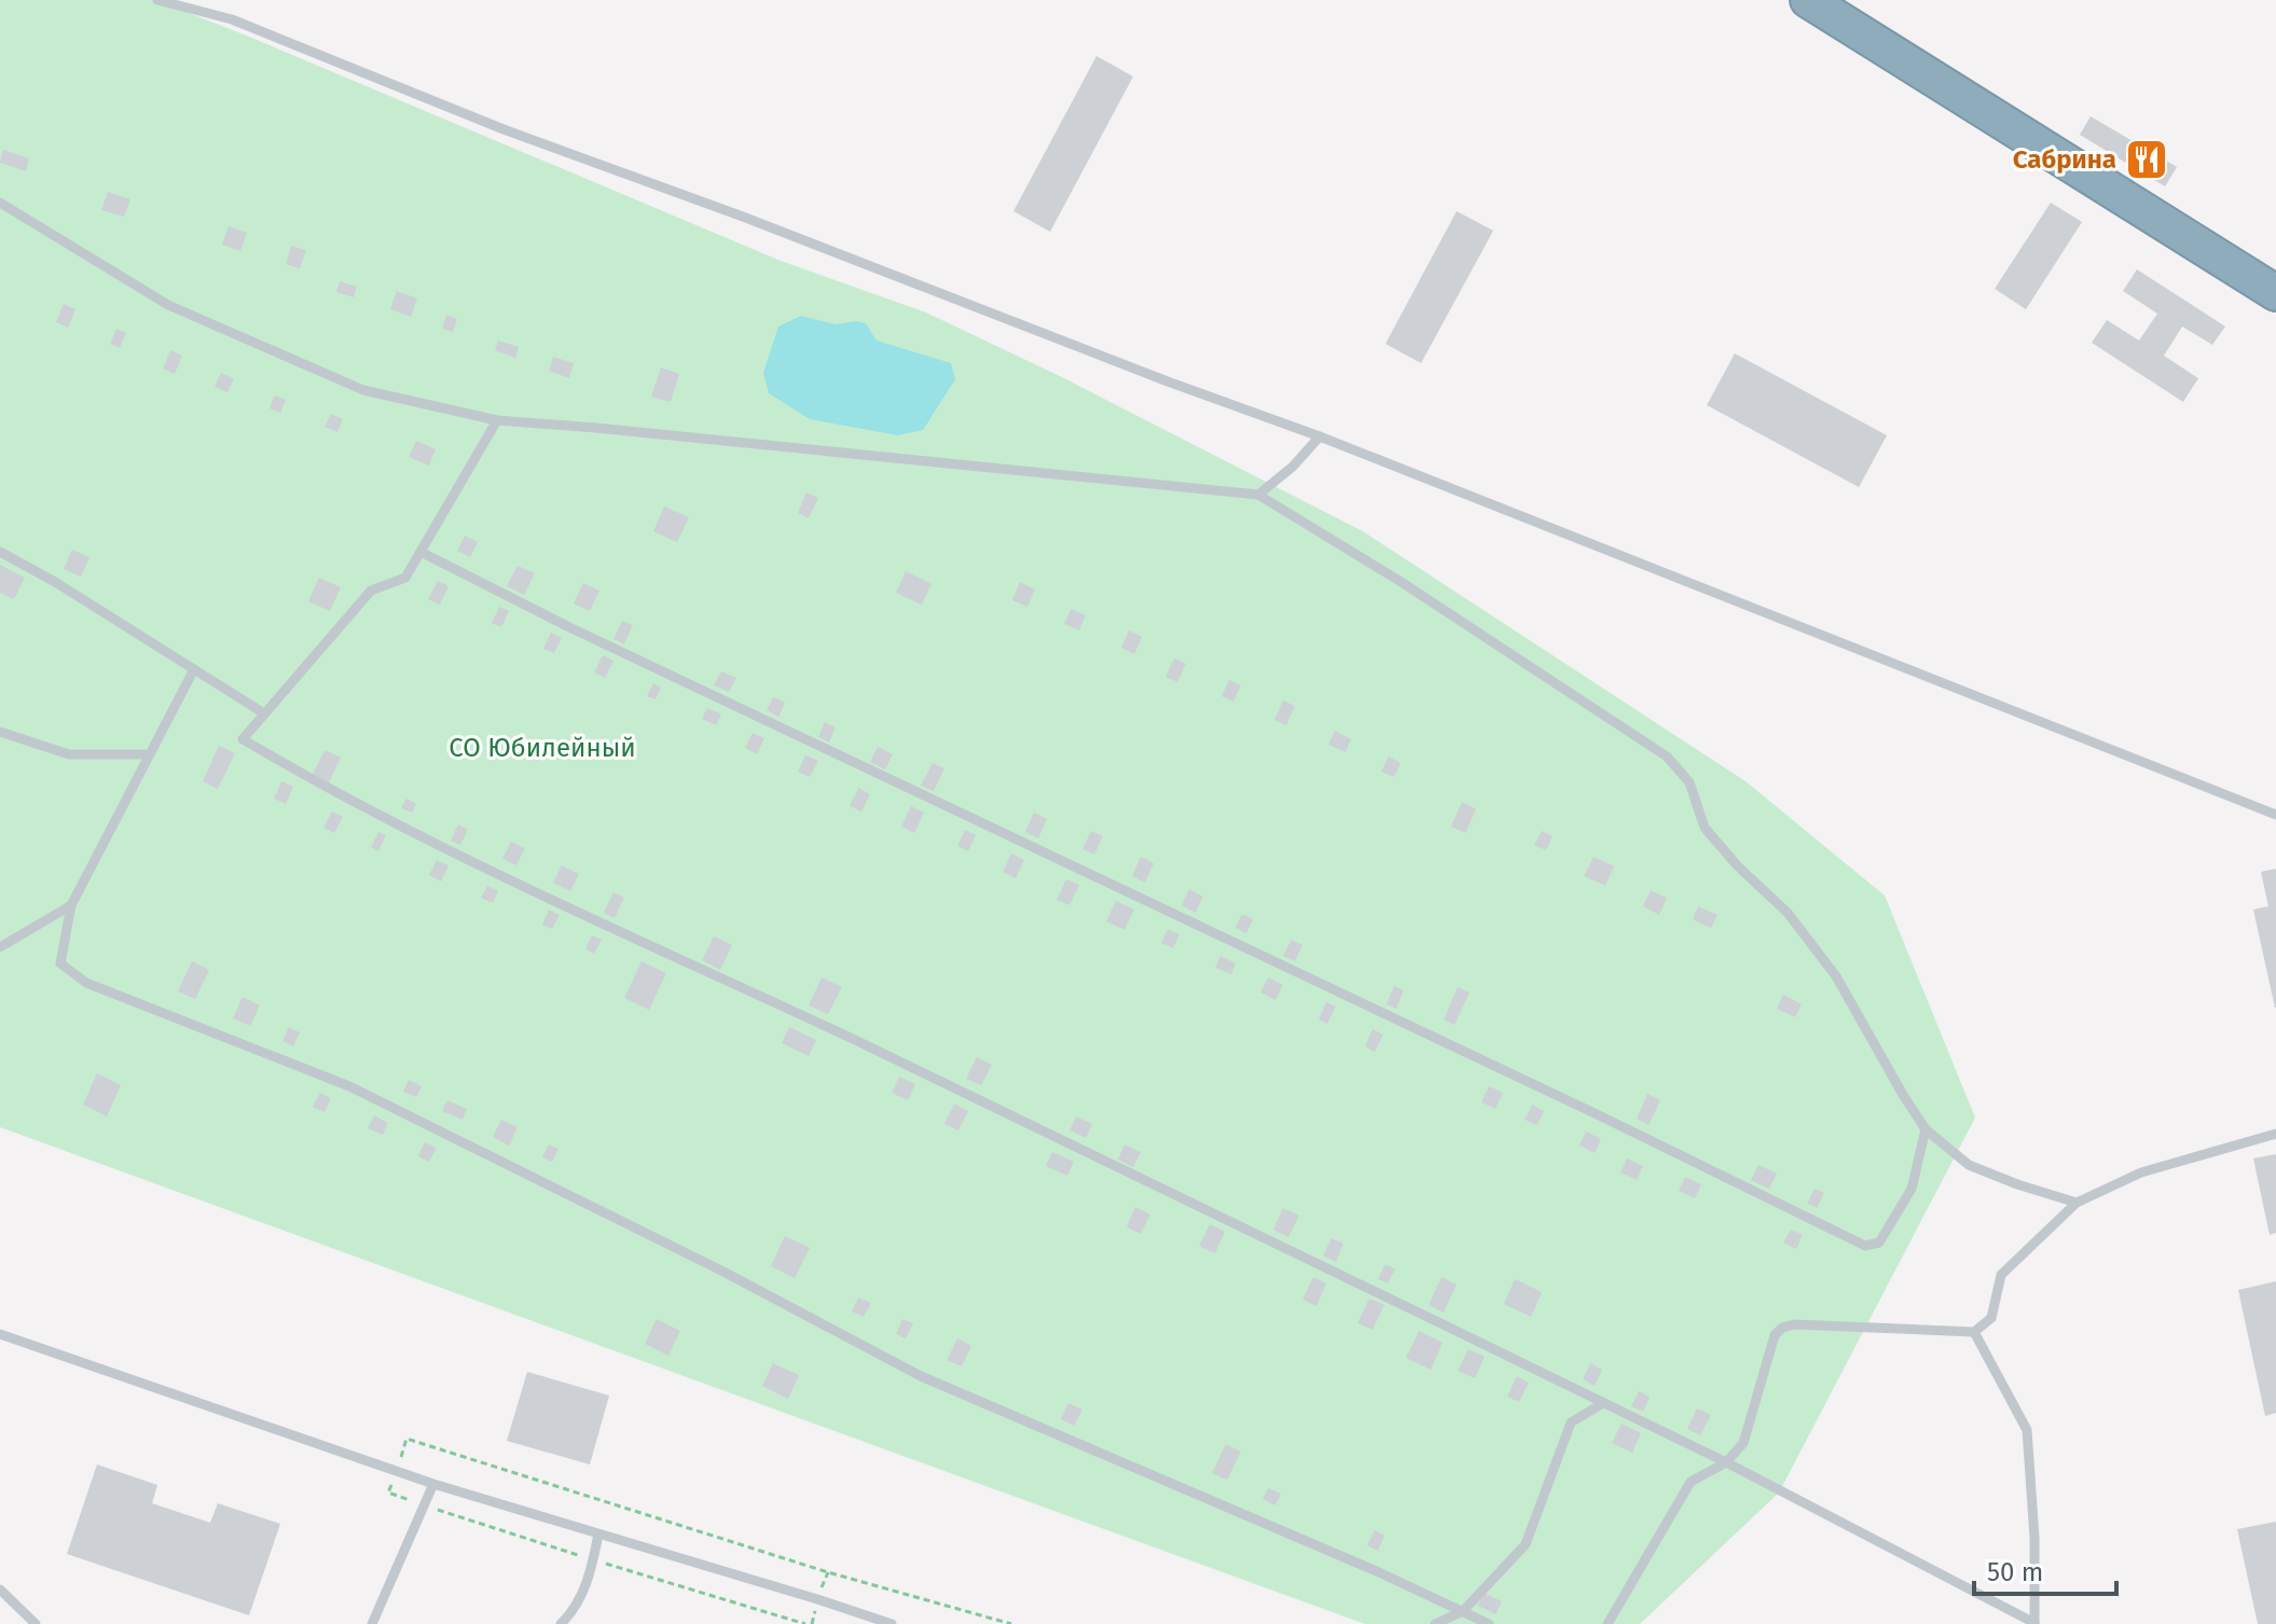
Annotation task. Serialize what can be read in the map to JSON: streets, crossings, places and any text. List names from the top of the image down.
{
  "parks": ["СО Юбилейный"],
  "places": {
    "restaurant": ["Сабрина"]
  },
  "scale_bar": "50 m"
}
